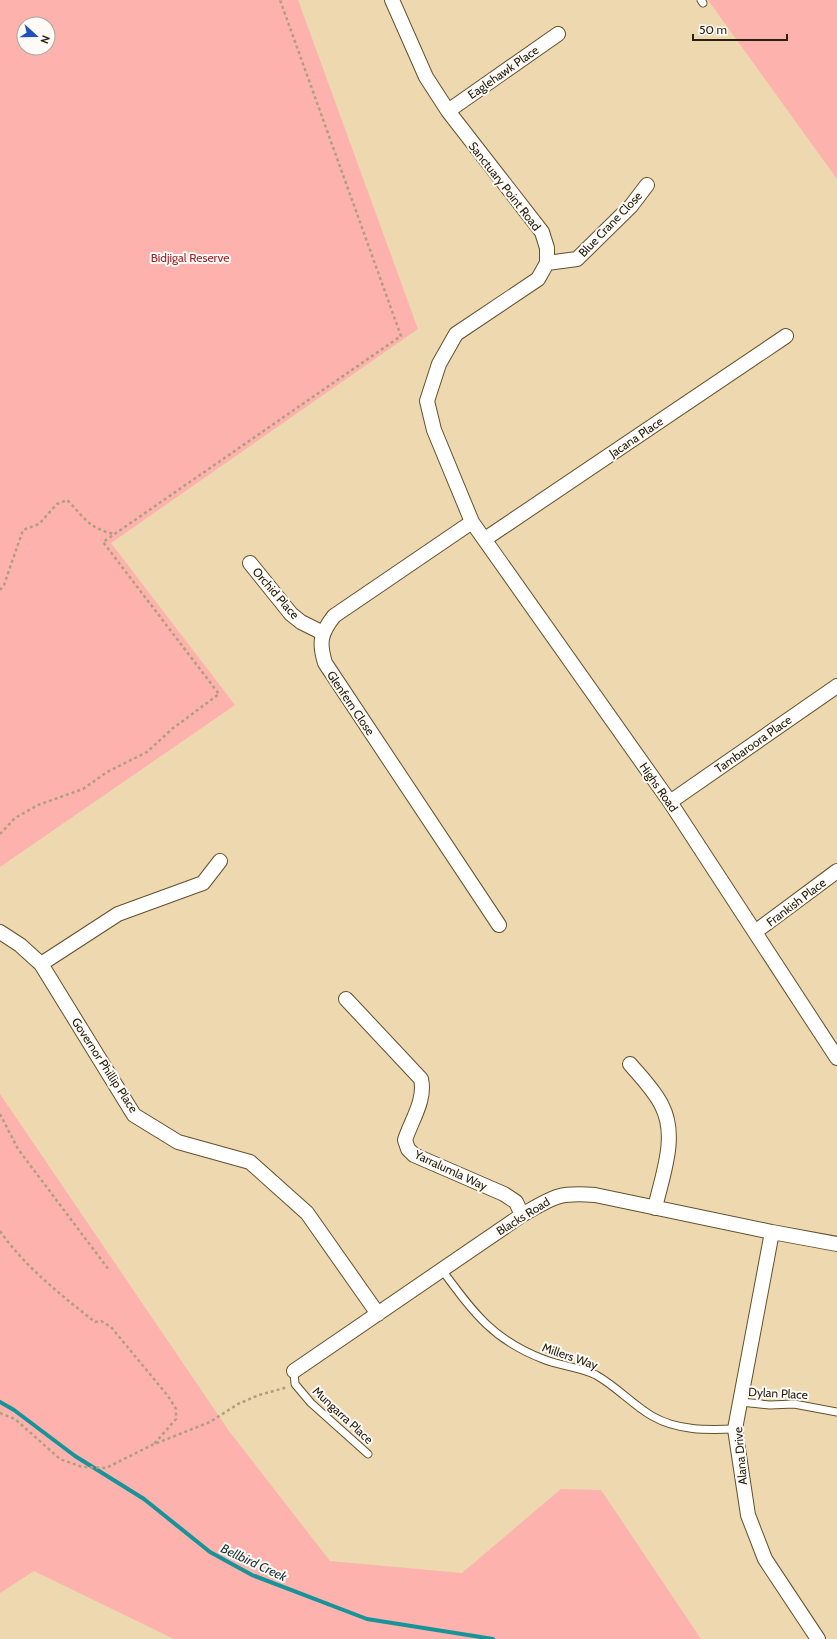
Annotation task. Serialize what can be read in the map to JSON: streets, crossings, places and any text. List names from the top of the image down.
{
  "streets": {
    "street": [
      "Eaglehawk Place",
      "Sanctuary Point Road",
      "Blue Crane Close",
      "Jacana Place",
      "Orchid Place",
      "Glenfern Close",
      "Tambaroora Place",
      "Highs Road",
      "Frankish Place",
      "Governor Phillip Place",
      "Yarralumla Way",
      "Blacks Road",
      "Alana Drive"
    ],
    "lane": ["Millers Way", "Dylan Place", "Mungarra Place"]
  },
  "crossings": [
    ["Eaglehawk Place", "Sanctuary Point Road"],
    ["Sanctuary Point Road", "Blue Crane Close"],
    ["Jacana Place", "Highs Road"],
    ["Orchid Place", "Glenfern Close"],
    ["Glenfern Close", "Highs Road"],
    ["Tambaroora Place", "Highs Road"],
    ["Highs Road", "Frankish Place"],
    ["Governor Phillip Place", "Blacks Road"],
    ["Yarralumla Way", "Blacks Road"],
    ["Blacks Road", "Millers Way"],
    ["Blacks Road", "Mungarra Place"],
    ["Blacks Road", "Alana Drive"],
    ["Millers Way", "Alana Drive"],
    ["Dylan Place", "Alana Drive"]
  ],
  "water": ["Bellbird Creek"],
  "parks": ["Bidjigal Reserve"],
  "scale_bar": "50 m",
  "north": "right"
}
